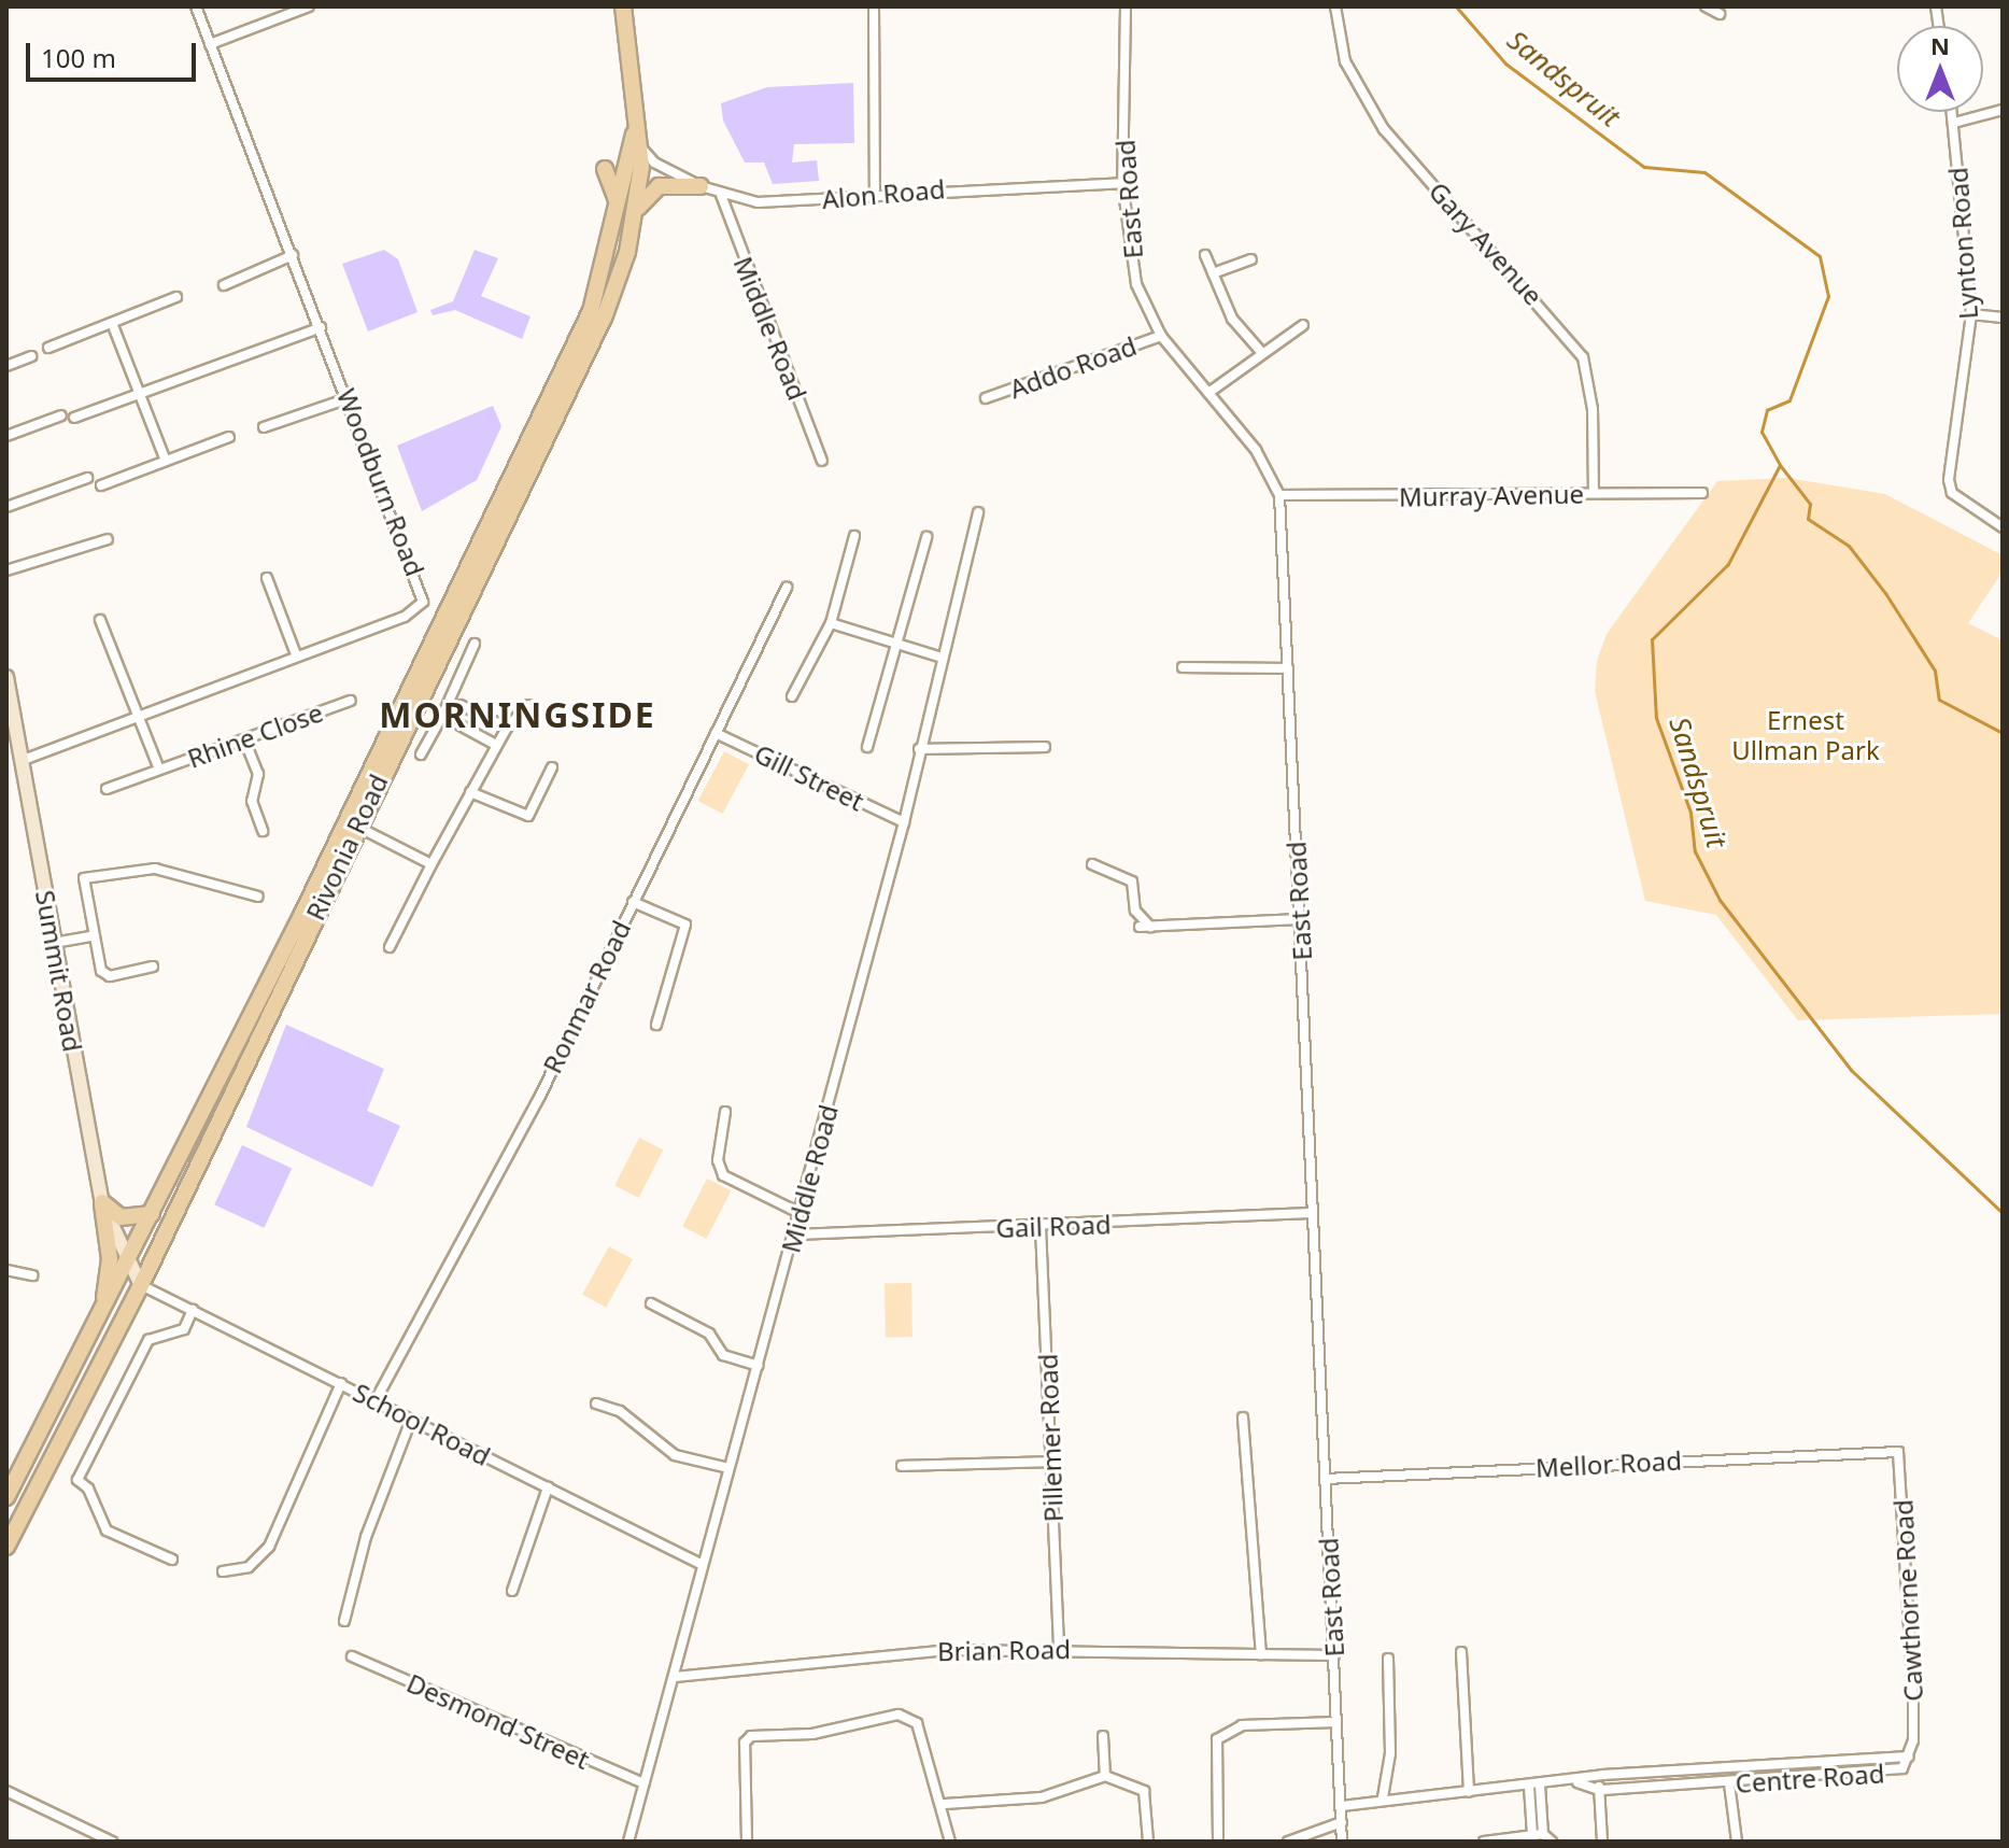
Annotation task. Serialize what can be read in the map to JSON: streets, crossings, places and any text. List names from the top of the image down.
{
  "streets": {
    "main road": ["Rivonia Road", "Summit Road"],
    "street": [
      "Alon Road",
      "East Road",
      "Gary Avenue",
      "Lynton Road",
      "Middle Road",
      "Addo Road",
      "Woodburn Road",
      "Murray Avenue",
      "Rhine Close",
      "Gill Street",
      "Ronmar Road",
      "Gail Road",
      "School Road",
      "Pillemer Road",
      "Mellor Road",
      "Cawthorne Road",
      "Brian Road",
      "Desmond Street",
      "Centre Road"
    ]
  },
  "crossings": [
    ["Alon Road", "East Road"],
    ["Alon Road", "Middle Road"],
    ["Alon Road", "Rivonia Road"],
    ["East Road", "Addo Road"],
    ["East Road", "Murray Avenue"],
    ["East Road", "Gail Road"],
    ["East Road", "Mellor Road"],
    ["East Road", "Brian Road"],
    ["East Road", "Centre Road"],
    ["Gary Avenue", "Murray Avenue"],
    ["Middle Road", "Gill Street"],
    ["Middle Road", "Gail Road"],
    ["Middle Road", "School Road"],
    ["Middle Road", "Brian Road"],
    ["Middle Road", "Desmond Street"],
    ["Woodburn Road", "Rhine Close"],
    ["Woodburn Road", "Summit Road"],
    ["Gill Street", "Ronmar Road"],
    ["Rivonia Road", "Summit Road"],
    ["Rivonia Road", "School Road"],
    ["Summit Road", "School Road"],
    ["Ronmar Road", "School Road"],
    ["Gail Road", "Pillemer Road"],
    ["Pillemer Road", "Brian Road"],
    ["Mellor Road", "Cawthorne Road"],
    ["Cawthorne Road", "Centre Road"]
  ],
  "districts": ["MORNINGSIDE"],
  "water": ["Sandspruit"],
  "parks": ["Ernest Ullman Park"],
  "scale_bar": "100 m",
  "north": "top"
}
